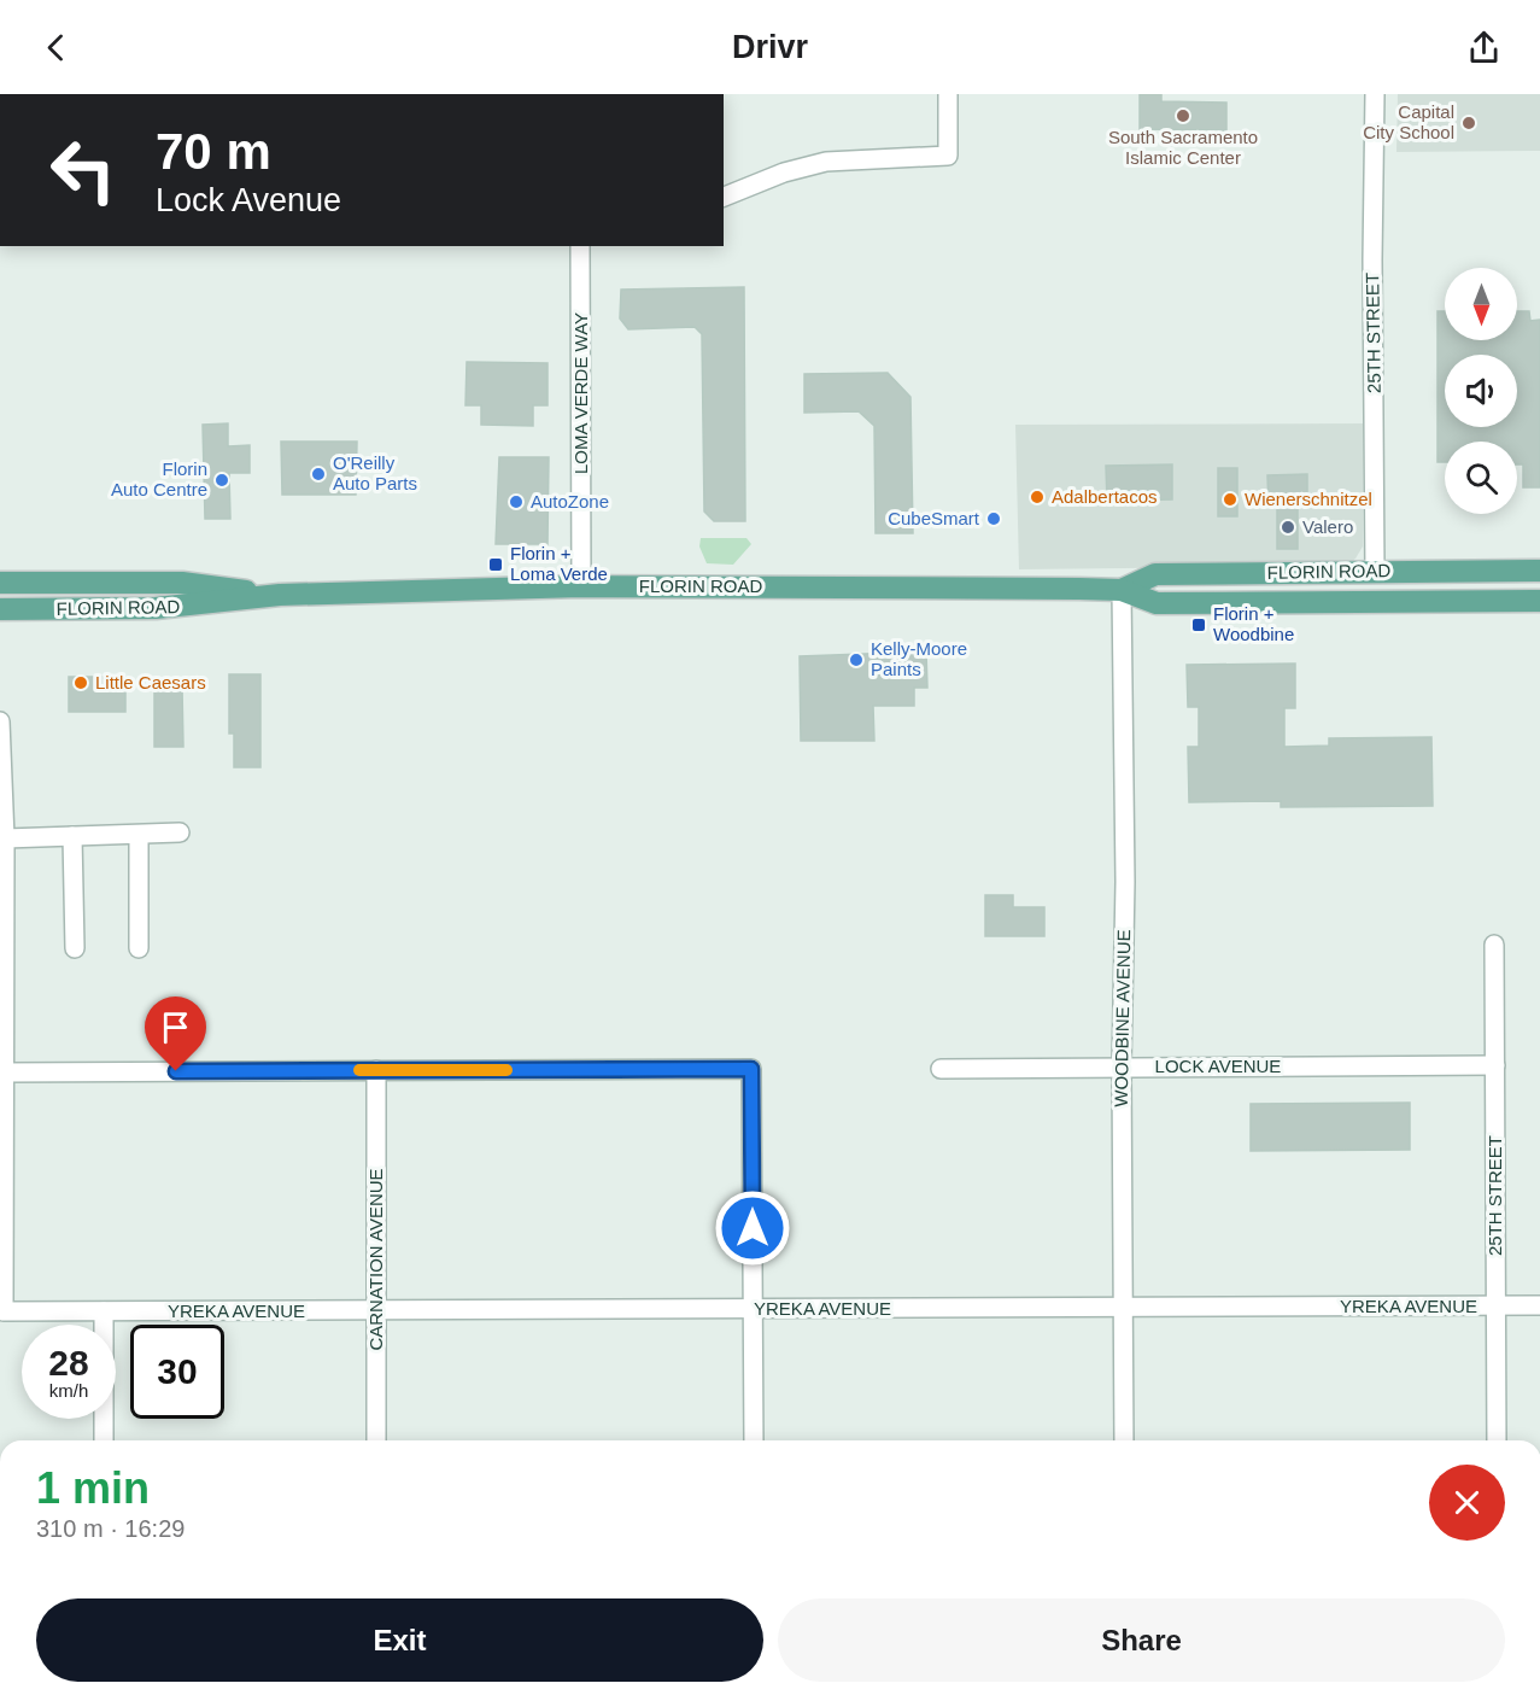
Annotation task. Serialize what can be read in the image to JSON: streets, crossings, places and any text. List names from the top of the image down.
{
  "streets": {
    "main road": ["FLORIN ROAD"],
    "street": [
      "25TH STREET",
      "LOMA VERDE WAY",
      "WOODBINE AVENUE",
      "LOCK AVENUE",
      "CARNATION AVENUE",
      "YREKA AVENUE"
    ]
  },
  "crossings": [
    ["25TH STREET", "FLORIN ROAD"],
    ["25TH STREET", "LOCK AVENUE"],
    ["25TH STREET", "YREKA AVENUE"],
    ["LOMA VERDE WAY", "FLORIN ROAD"],
    ["FLORIN ROAD", "WOODBINE AVENUE"],
    ["WOODBINE AVENUE", "LOCK AVENUE"],
    ["WOODBINE AVENUE", "YREKA AVENUE"],
    ["CARNATION AVENUE", "YREKA AVENUE"]
  ],
  "places": {
    "other": [
      "South Sacramento Islamic Center",
      "Capital City School",
      "O'Reilly Auto Parts",
      "Florin Auto Centre",
      "Adalbertacos",
      "Wienerschnitzel",
      "AutoZone",
      "CubeSmart",
      "Valero",
      "Kelly-Moore Paints",
      "Little Caesars"
    ],
    "transit": ["Florin + Loma Verde", "Florin + Woodbine"]
  },
  "north": "bottom",
  "page": {
    "header": "Drivr",
    "turn": ["70 m", "Lock Avenue"],
    "speed": "28 km/h",
    "limit": "30",
    "heading": ["1 min", "310 m · 16:29"],
    "buttons": ["Exit", "Share"]
  }
}
